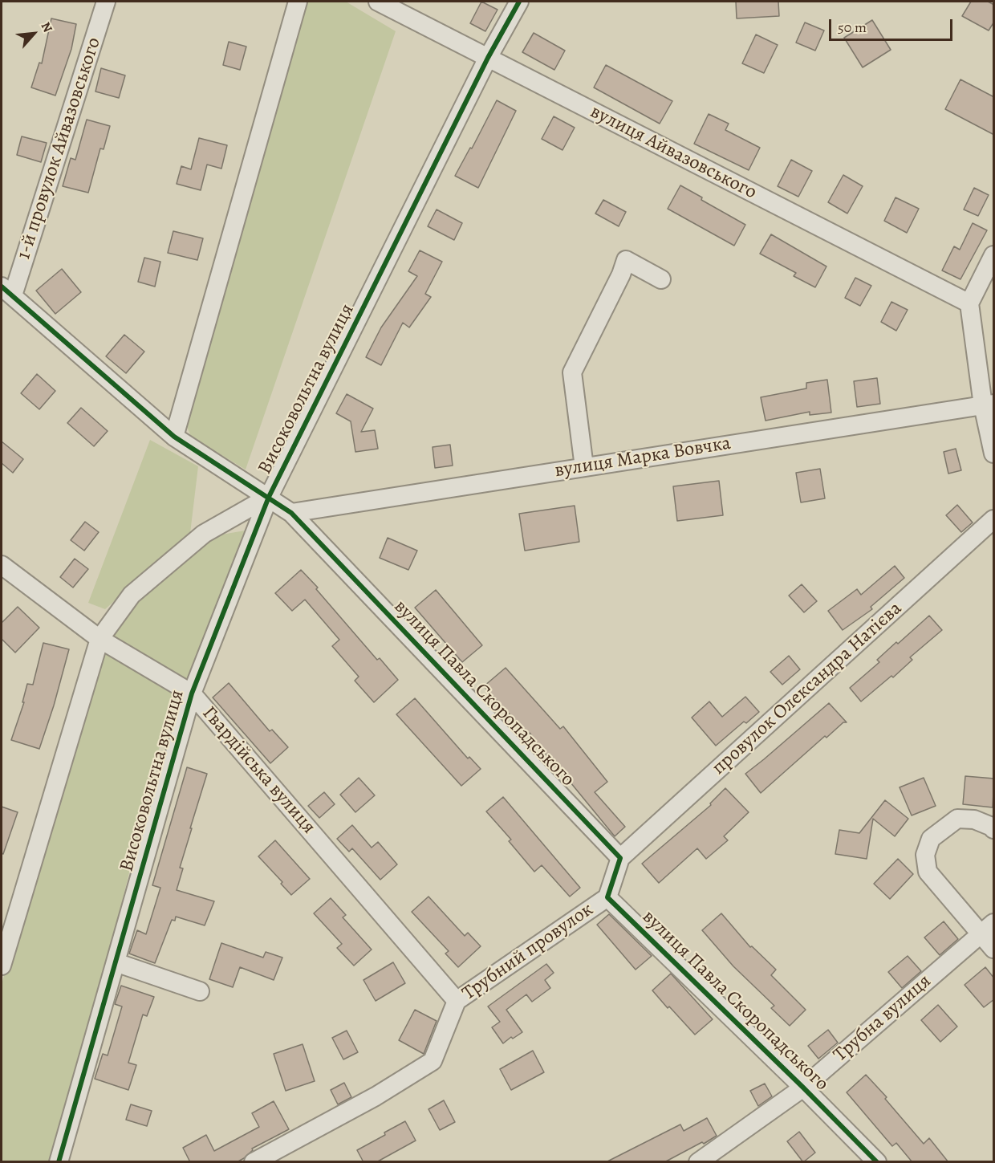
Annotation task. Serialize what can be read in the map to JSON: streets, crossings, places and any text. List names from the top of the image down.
{
  "streets": {
    "street": [
      "1-й провулок Айвазовського",
      "вулиця Айвазовського",
      "Високовольтна вулиця",
      "вулиця Марка Вовчка",
      "провулок Олександра Натієва",
      "вулиця Павла Скоропадського",
      "Гвардійська вулиця",
      "Трубний провулок",
      "Трубна вулиця"
    ]
  },
  "crossings": [
    ["1-й провулок Айвазовського", "вулиця Павла Скоропадського"],
    ["вулиця Айвазовського", "Високовольтна вулиця"],
    ["Високовольтна вулиця", "вулиця Павла Скоропадського"],
    ["Високовольтна вулиця", "Гвардійська вулиця"],
    ["вулиця Марка Вовчка", "вулиця Павла Скоропадського"],
    ["провулок Олександра Натієва", "вулиця Павла Скоропадського"],
    ["вулиця Павла Скоропадського", "Трубний провулок"],
    ["вулиця Павла Скоропадського", "Трубна вулиця"],
    ["Гвардійська вулиця", "Трубний провулок"]
  ],
  "scale_bar": "50 m",
  "north": "top right"
}
